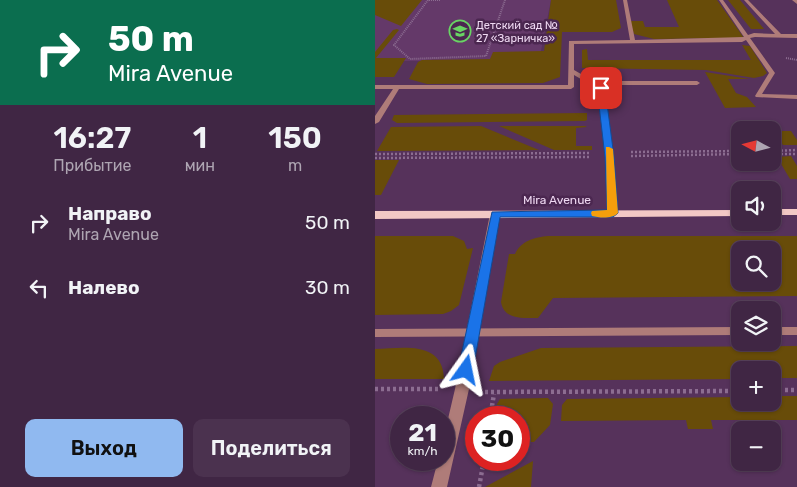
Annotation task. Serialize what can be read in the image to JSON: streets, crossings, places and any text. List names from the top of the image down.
{
  "streets": {
    "main road": ["Mira Avenue"]
  },
  "places": {
    "school or university": ["Детский сад № 27 «Зарничка»"]
  },
  "north": "left",
  "page": {
    "turn": ["50 m", "Mira Avenue"],
    "eta": [
      "16:27",
      "Прибытие",
      "1",
      "мин",
      "150",
      "m"
    ],
    "map_buttons": ["+", "−"],
    "list": [
      {
        "name": "Направо",
        "note": "Mira Avenue",
        "value": "50 m"
      },
      {
        "name": "Налево",
        "value": "30 m"
      }
    ],
    "speed": "21 km/h",
    "limit": "30",
    "buttons": ["Выход", "Поделиться"]
  }
}
